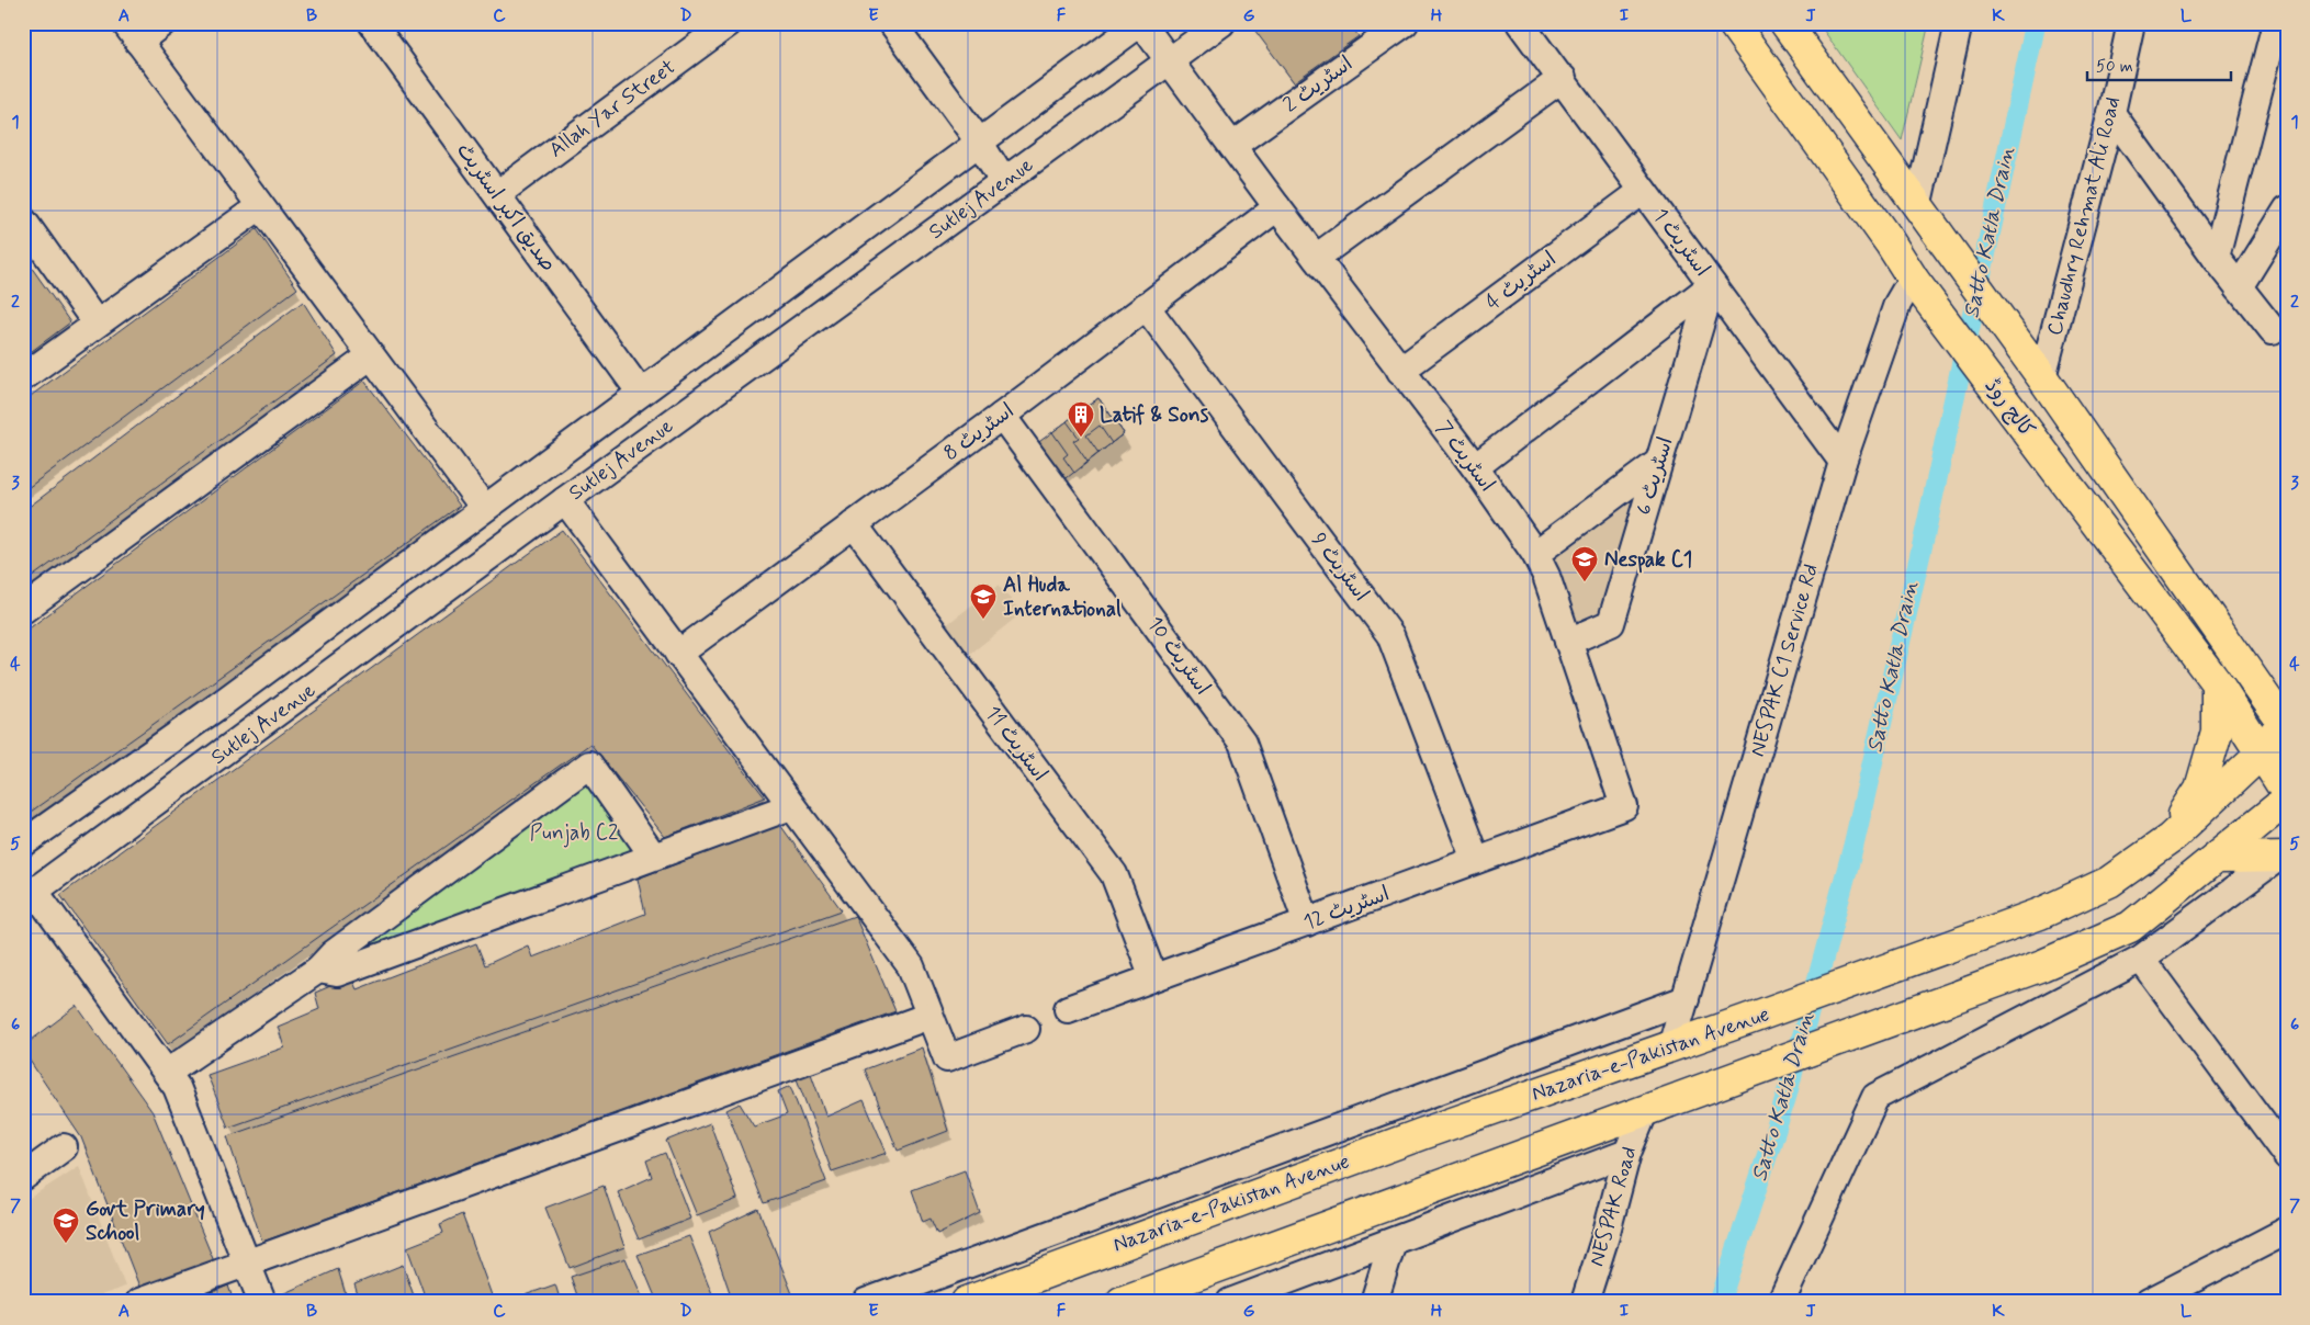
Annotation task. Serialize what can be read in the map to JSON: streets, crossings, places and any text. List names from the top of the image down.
{
  "streets": {
    "main road": ["کالج روڈ", "Nazaria-e-Pakistan Avenue"],
    "street": [
      "اسٹریٹ 2",
      "Allah Yar Street",
      "Sutlej Avenue",
      "صدیق اکبر اسٹریٹ",
      "Chaudhry Rehmat Ali Road",
      "اسٹریٹ 1",
      "اسٹریٹ 4",
      "اسٹریٹ 8",
      "اسٹریٹ 7",
      "اسٹریٹ 6",
      "اسٹریٹ 9",
      "اسٹریٹ 10",
      "NESPAK C1 Service Rd",
      "اسٹریٹ 11",
      "اسٹریٹ 12",
      "NESPAK Road"
    ]
  },
  "crossings": [
    ["اسٹریٹ 2", "اسٹریٹ 7"],
    ["Allah Yar Street", "صدیق اکبر اسٹریٹ"],
    ["Sutlej Avenue", "صدیق اکبر اسٹریٹ"],
    ["Sutlej Avenue", "اسٹریٹ 7"],
    ["Chaudhry Rehmat Ali Road", "کالج روڈ"],
    ["اسٹریٹ 1", "اسٹریٹ 4"],
    ["اسٹریٹ 1", "اسٹریٹ 6"],
    ["اسٹریٹ 1", "NESPAK C1 Service Rd"],
    ["اسٹریٹ 4", "اسٹریٹ 7"],
    ["کالج روڈ", "NESPAK C1 Service Rd"],
    ["کالج روڈ", "Nazaria-e-Pakistan Avenue"],
    ["اسٹریٹ 8", "اسٹریٹ 7"],
    ["اسٹریٹ 8", "اسٹریٹ 9"],
    ["اسٹریٹ 8", "اسٹریٹ 10"],
    ["اسٹریٹ 8", "اسٹریٹ 11"],
    ["اسٹریٹ 7", "اسٹریٹ 6"],
    ["اسٹریٹ 7", "اسٹریٹ 12"],
    ["اسٹریٹ 9", "اسٹریٹ 12"],
    ["اسٹریٹ 10", "اسٹریٹ 12"],
    ["NESPAK C1 Service Rd", "Nazaria-e-Pakistan Avenue"],
    ["اسٹریٹ 11", "اسٹریٹ 12"]
  ],
  "water": ["Satto Katla Drain"],
  "parks": ["Punjab C2"],
  "places": {
    "building": ["Latif & Sons"],
    "school or university": ["Nespak C1", "Al Huda International", "Govt Primary School"]
  },
  "scale_bar": "50 m",
  "grid": {
    "columns": [
      "A",
      "B",
      "C",
      "D",
      "E",
      "F",
      "G",
      "H",
      "I",
      "J",
      "K",
      "L"
    ],
    "rows": [
      "1",
      "2",
      "3",
      "4",
      "5",
      "6",
      "7"
    ]
  }
}
